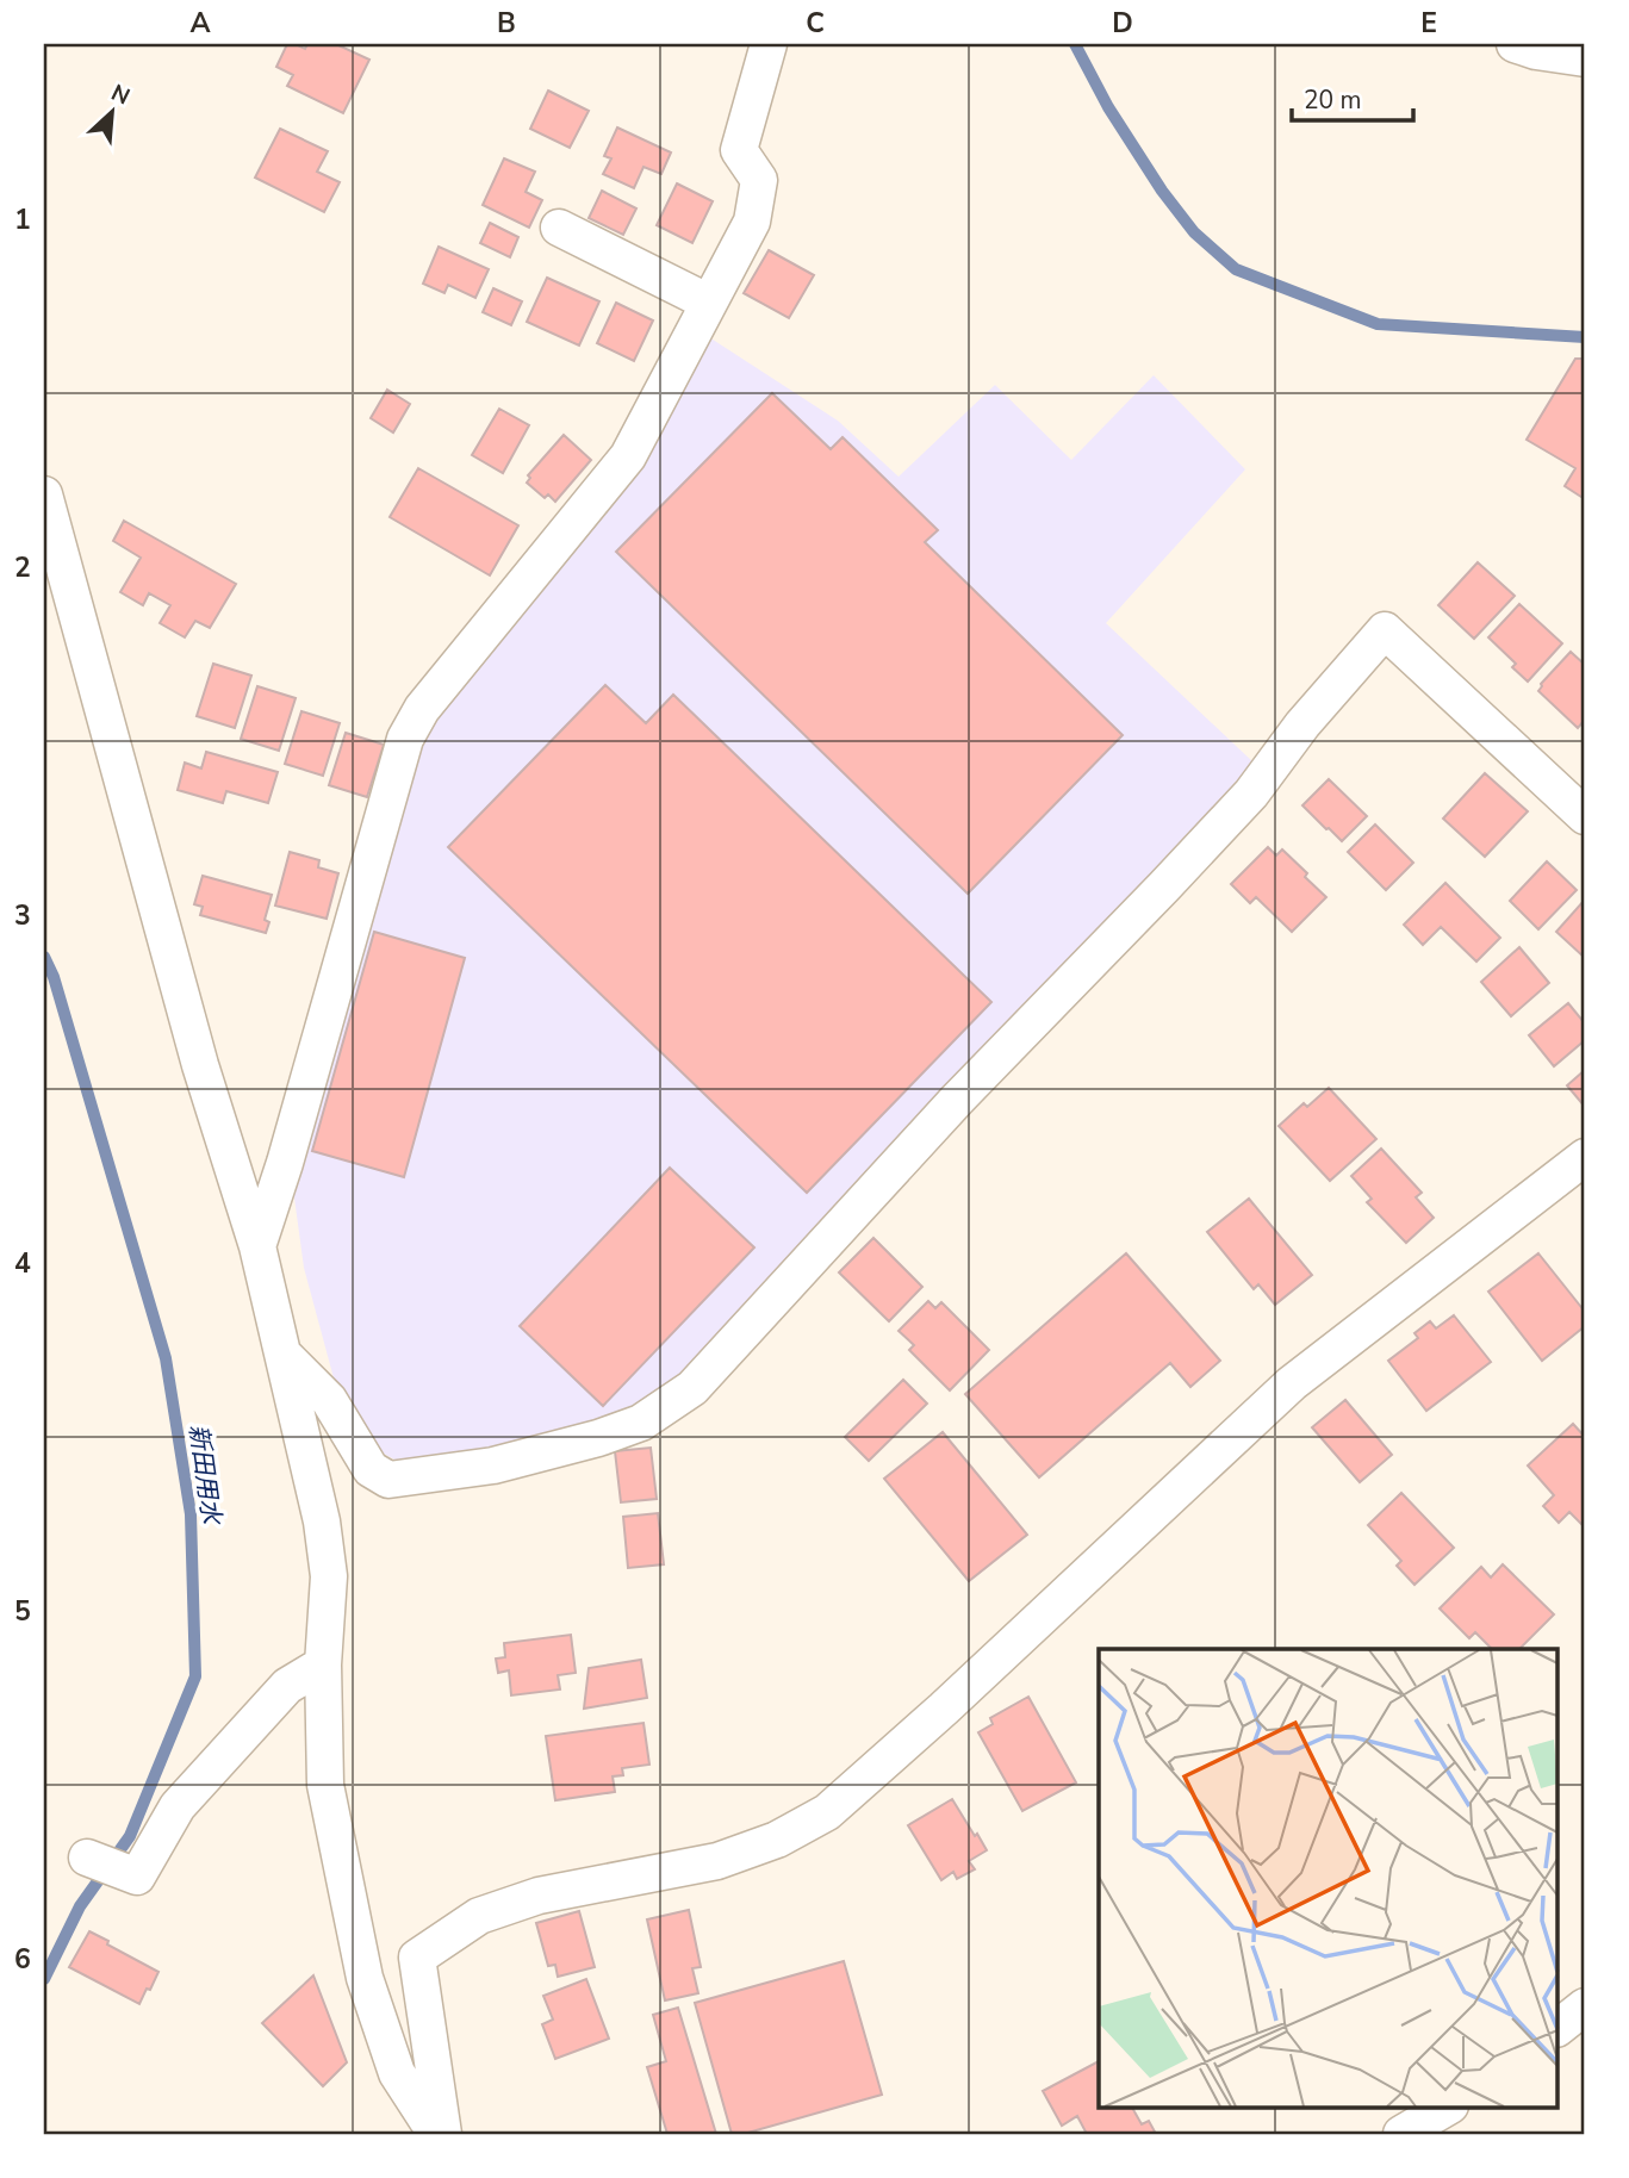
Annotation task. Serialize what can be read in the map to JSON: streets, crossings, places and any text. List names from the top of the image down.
{
  "water": ["新田用水"],
  "scale_bar": "20 m",
  "north": "top right",
  "grid": {
    "columns": [
      "A",
      "B",
      "C",
      "D",
      "E"
    ],
    "rows": [
      "1",
      "2",
      "3",
      "4",
      "5",
      "6"
    ]
  }
}
